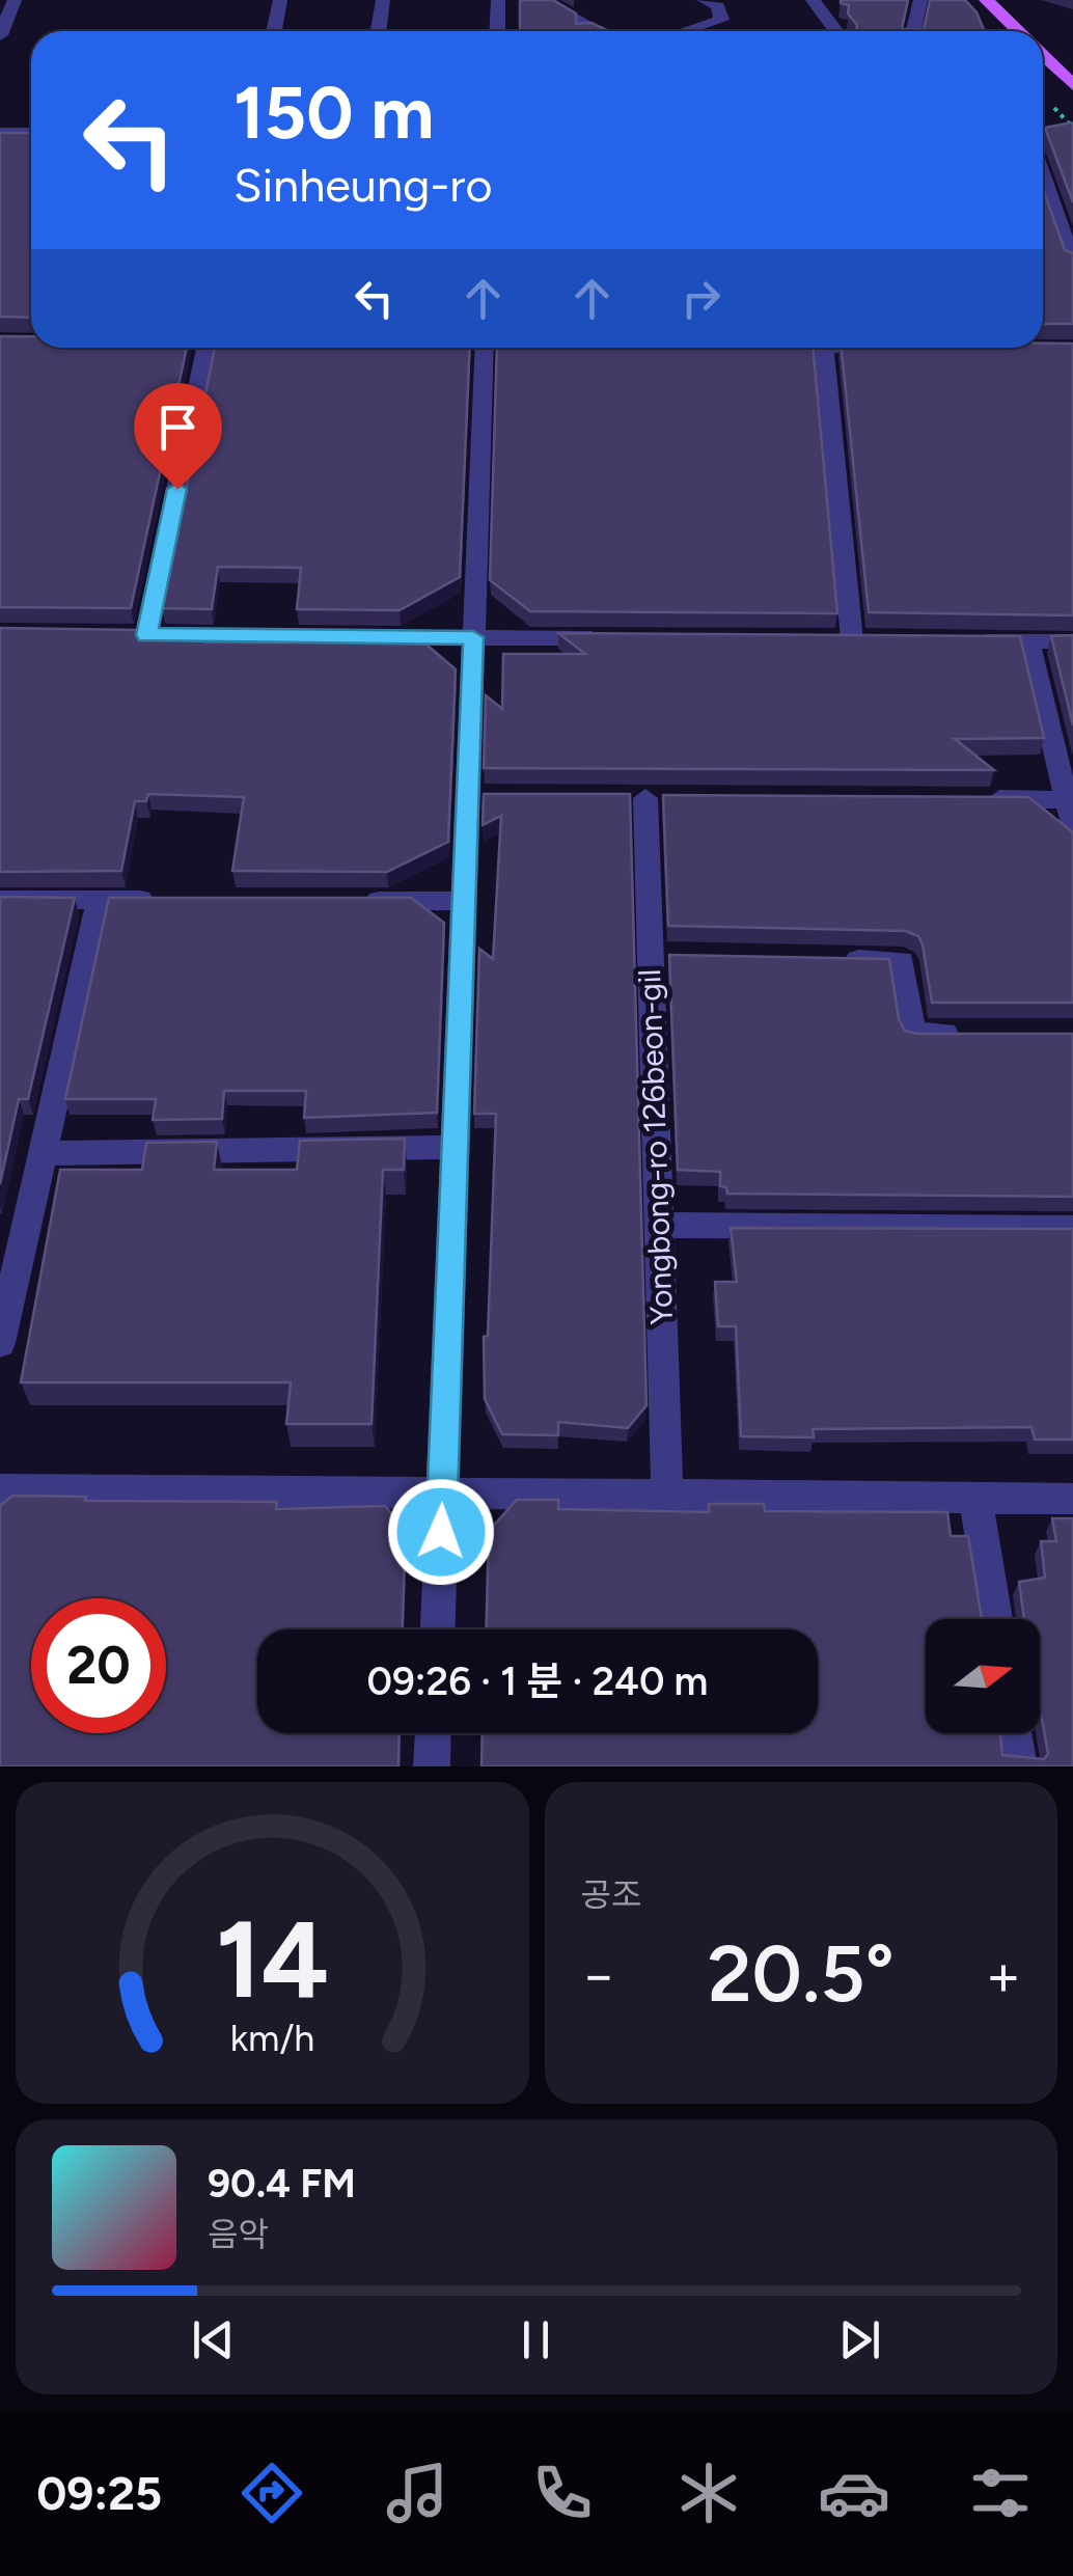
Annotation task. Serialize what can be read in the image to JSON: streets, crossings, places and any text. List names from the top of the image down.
{
  "streets": {
    "street": ["Yongbong-ro 126beon-gil"]
  },
  "north": "right",
  "page": {
    "turn": ["150 m", "Sinheung-ro"],
    "limit": "20",
    "trip": "09:26 · 1 분 · 240 m",
    "tile": "공조",
    "heat": ["−", "20.5°", "+"],
    "song": ["90.4 FM", "음악"],
    "tabs": "09:25",
    "gauge": ["14", "km/h"]
  }
}
